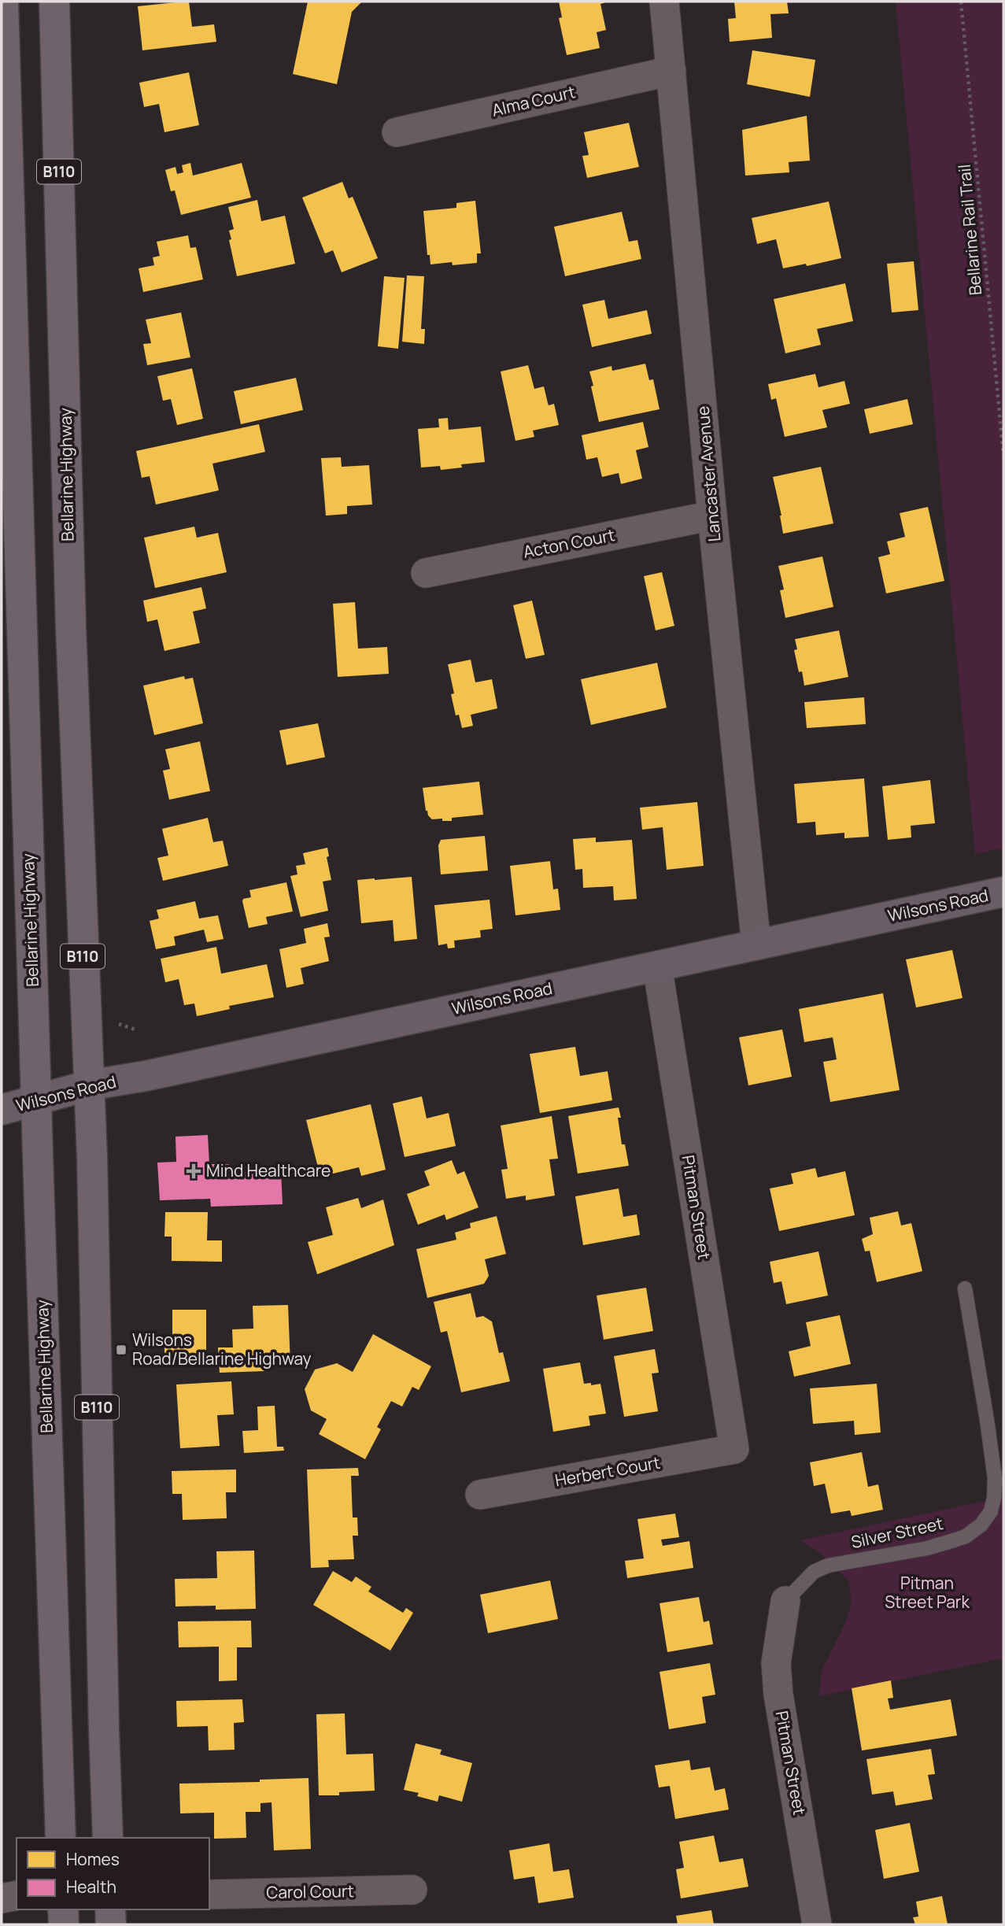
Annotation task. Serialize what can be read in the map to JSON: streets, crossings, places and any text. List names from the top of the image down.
{
  "streets": {
    "highway": ["B110", "Bellarine Highway"],
    "street": [
      "Alma Court",
      "Lancaster Avenue",
      "Acton Court",
      "Wilsons Road",
      "Pitman Street",
      "Herbert Court",
      "Carol Court"
    ],
    "lane": ["Silver Street"],
    "path": ["Bellarine Rail Trail"]
  },
  "crossings": [
    ["Alma Court", "Lancaster Avenue"],
    ["Lancaster Avenue", "Acton Court"],
    ["Lancaster Avenue", "Wilsons Road"],
    ["Bellarine Highway", "Wilsons Road"],
    ["Wilsons Road", "Pitman Street"],
    ["Pitman Street", "Herbert Court"],
    ["Pitman Street", "Silver Street"]
  ],
  "parks": ["Pitman Street Park"],
  "places": {
    "health": ["Mind Healthcare"],
    "transit": ["Wilsons Road/Bellarine Highway"]
  },
  "legend": ["Homes", "Health"]
}
